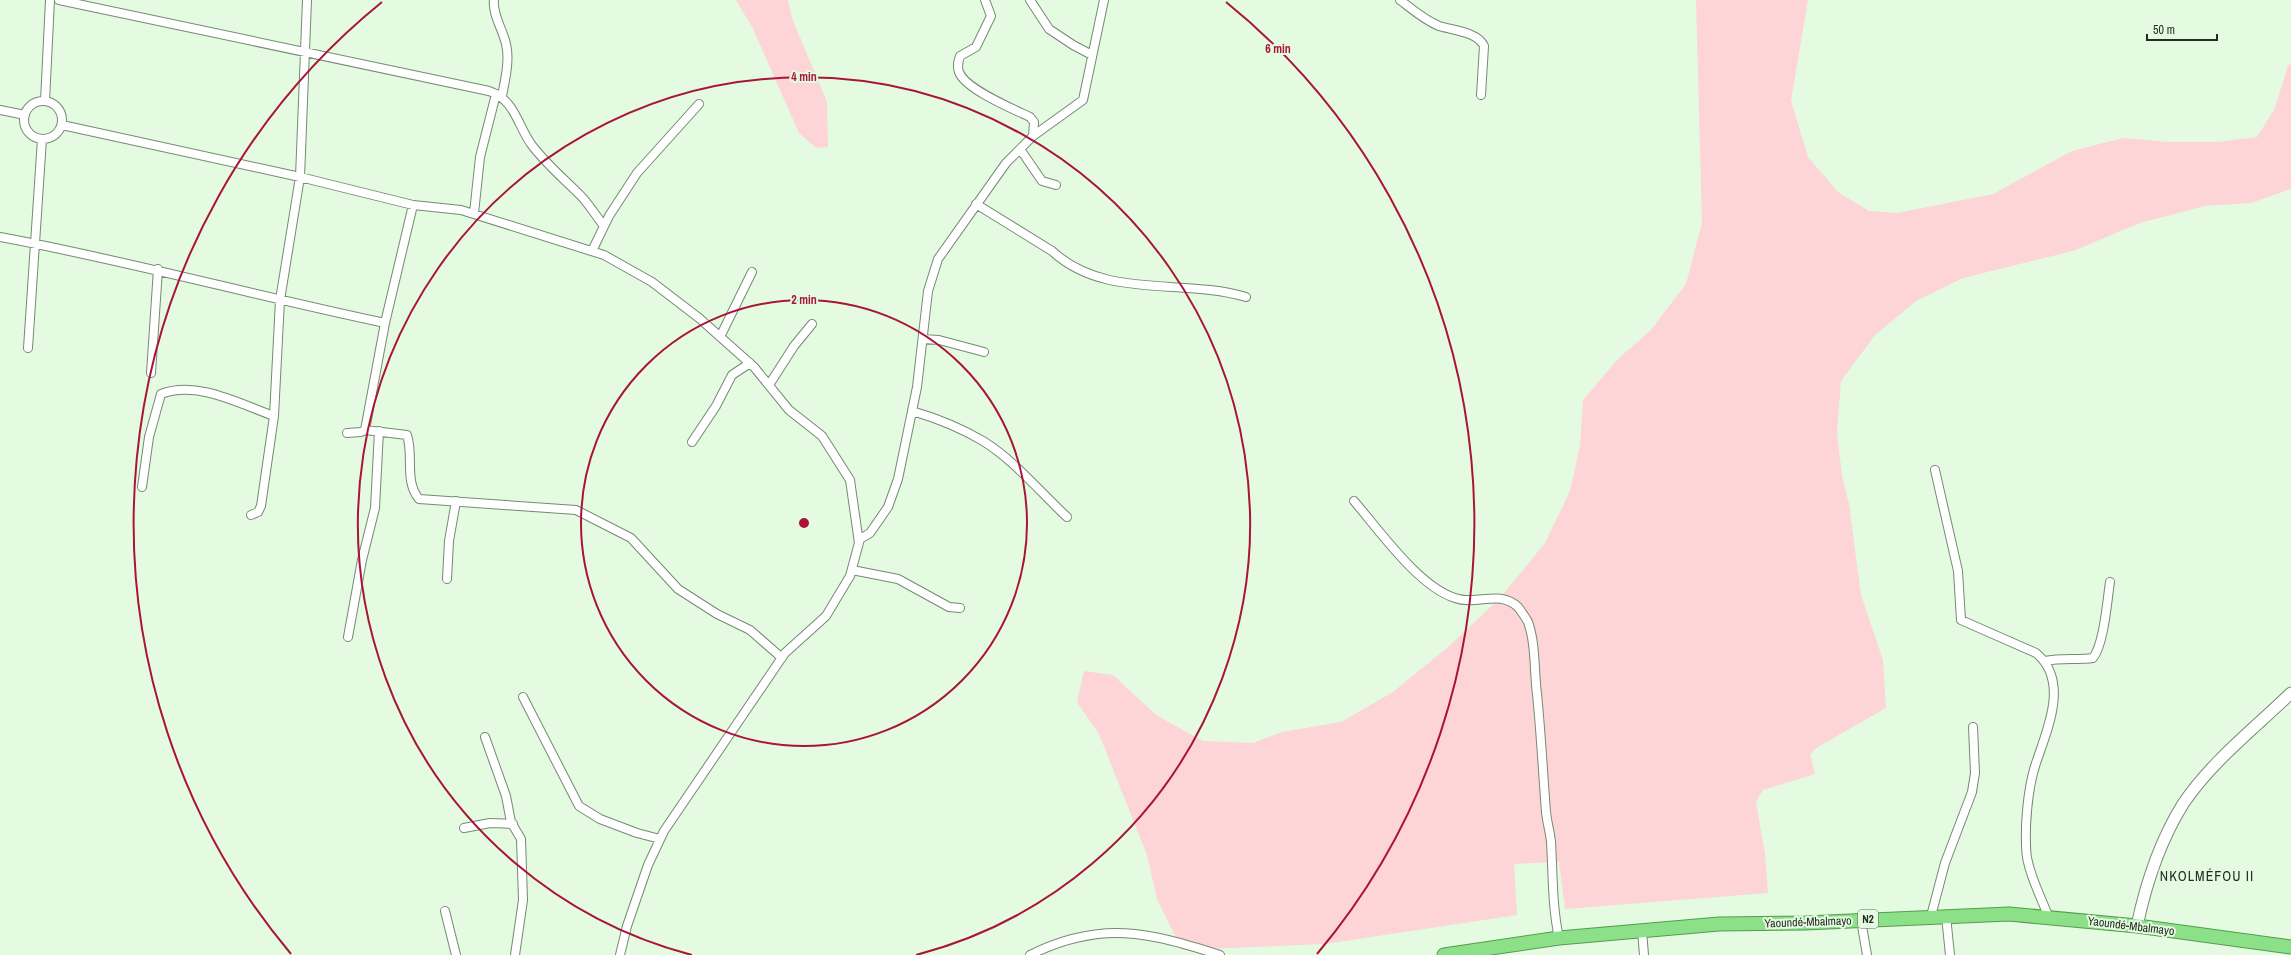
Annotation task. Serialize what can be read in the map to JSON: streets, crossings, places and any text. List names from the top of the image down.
{
  "streets": {
    "highway": ["N2", "Yaoundé-Mbalmayo"]
  },
  "districts": ["NKOLMÉFOU II"],
  "scale_bar": "50 m",
  "rings": ["6 min", "4 min", "2 min"]
}
